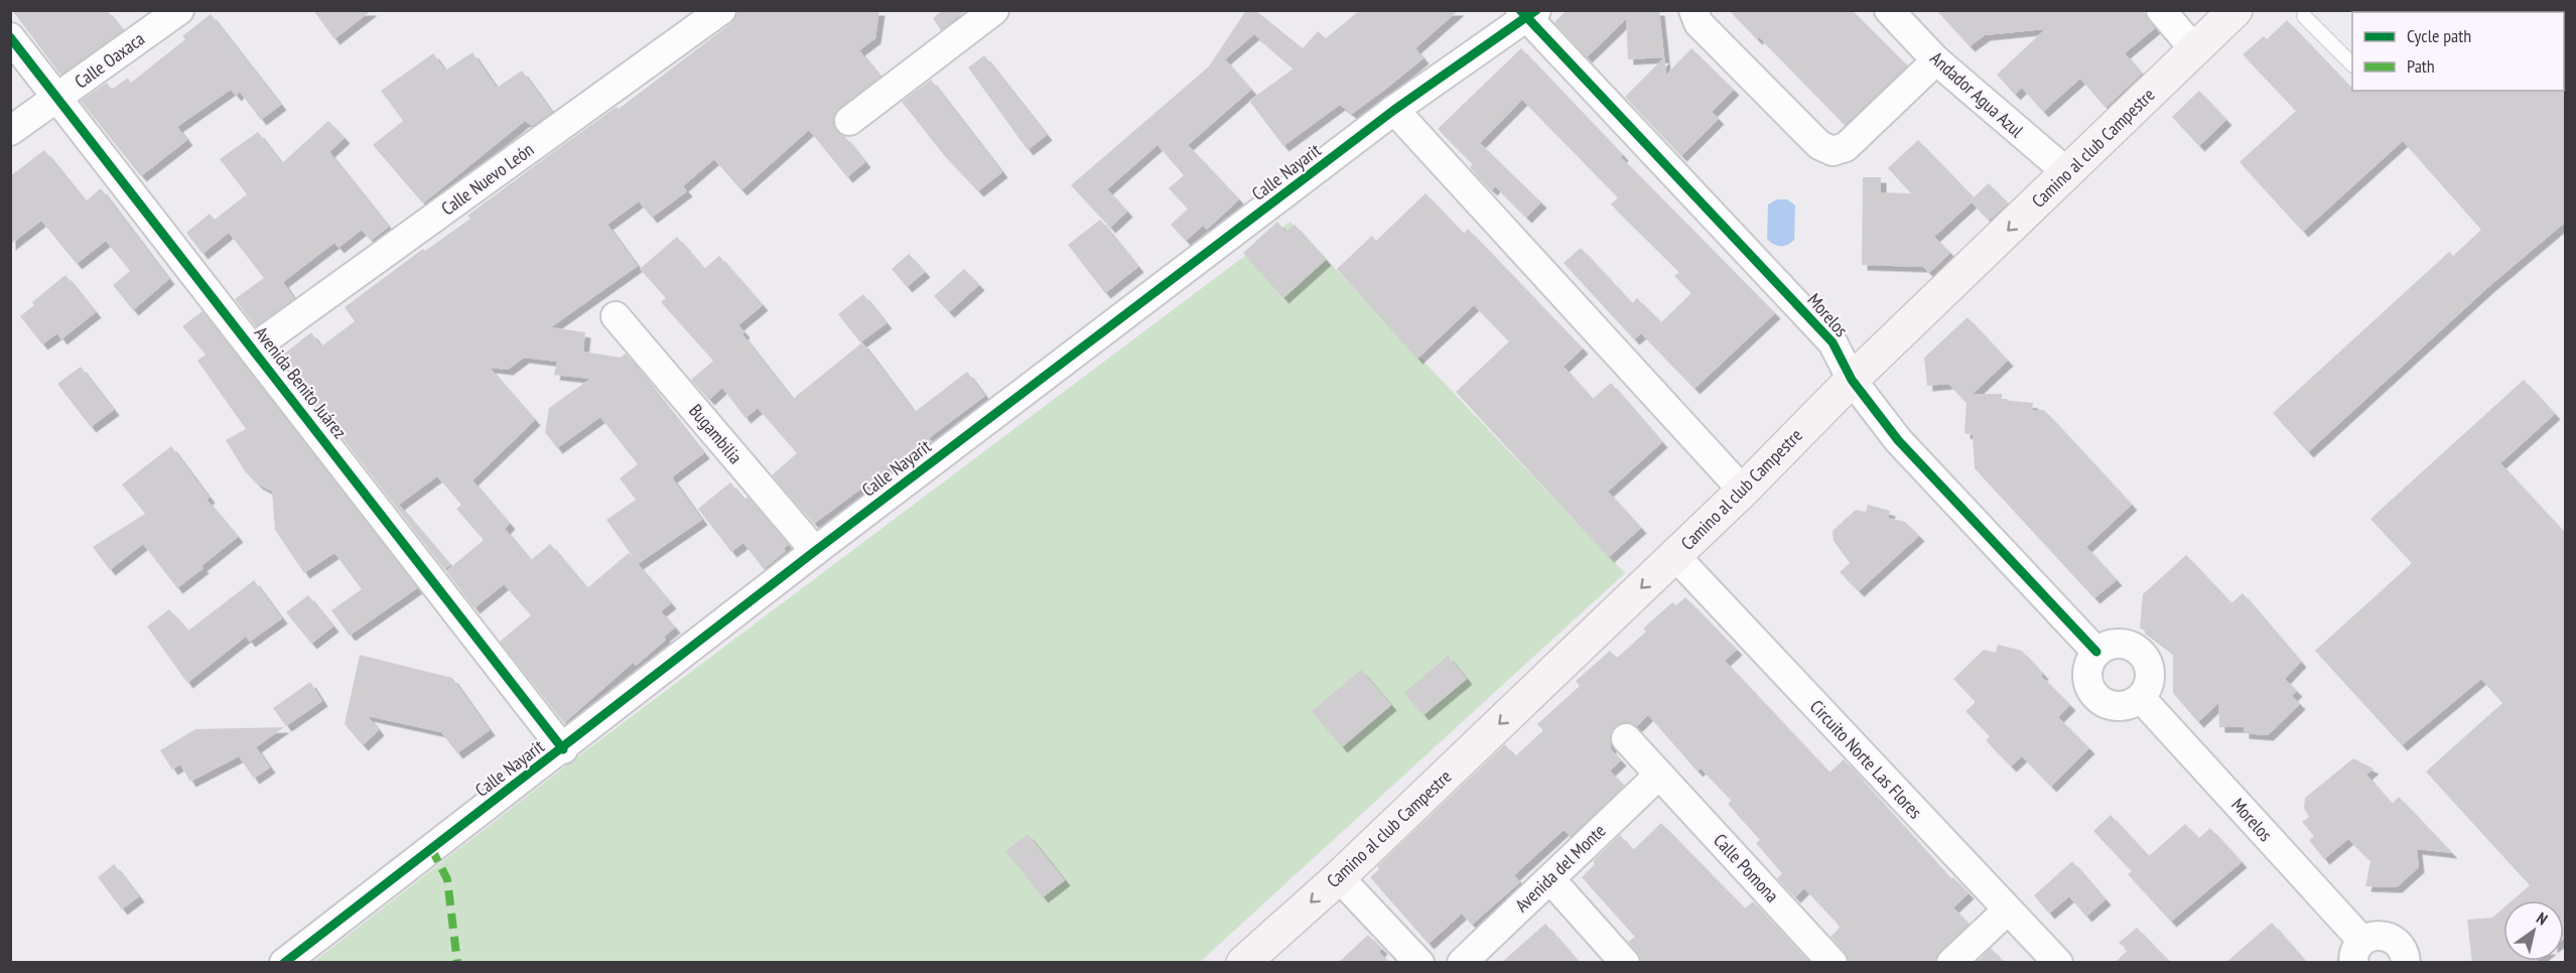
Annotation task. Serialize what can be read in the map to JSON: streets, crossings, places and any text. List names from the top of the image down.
{
  "streets": {
    "main road": ["Camino al club Campestre"],
    "street": [
      "Calle Oaxaca",
      "Andador Agua Azul",
      "Calle Nayarit",
      "Calle Nuevo León",
      "Morelos",
      "Avenida Benito Juárez",
      "Bugambilia",
      "Circuito Norte Las Flores",
      "Avenida del Monte",
      "Calle Pomona"
    ]
  },
  "crossings": [
    ["Calle Oaxaca", "Avenida Benito Juárez"],
    ["Andador Agua Azul", "Camino al club Campestre"],
    ["Camino al club Campestre", "Morelos"],
    ["Camino al club Campestre", "Circuito Norte Las Flores"],
    ["Calle Nayarit", "Morelos"],
    ["Calle Nayarit", "Avenida Benito Juárez"],
    ["Calle Nayarit", "Bugambilia"],
    ["Calle Nuevo León", "Avenida Benito Juárez"],
    ["Avenida del Monte", "Calle Pomona"]
  ],
  "one_way": ["Camino al club Campestre"],
  "legend": ["Cycle path", "Path"],
  "north": "top right"
}
